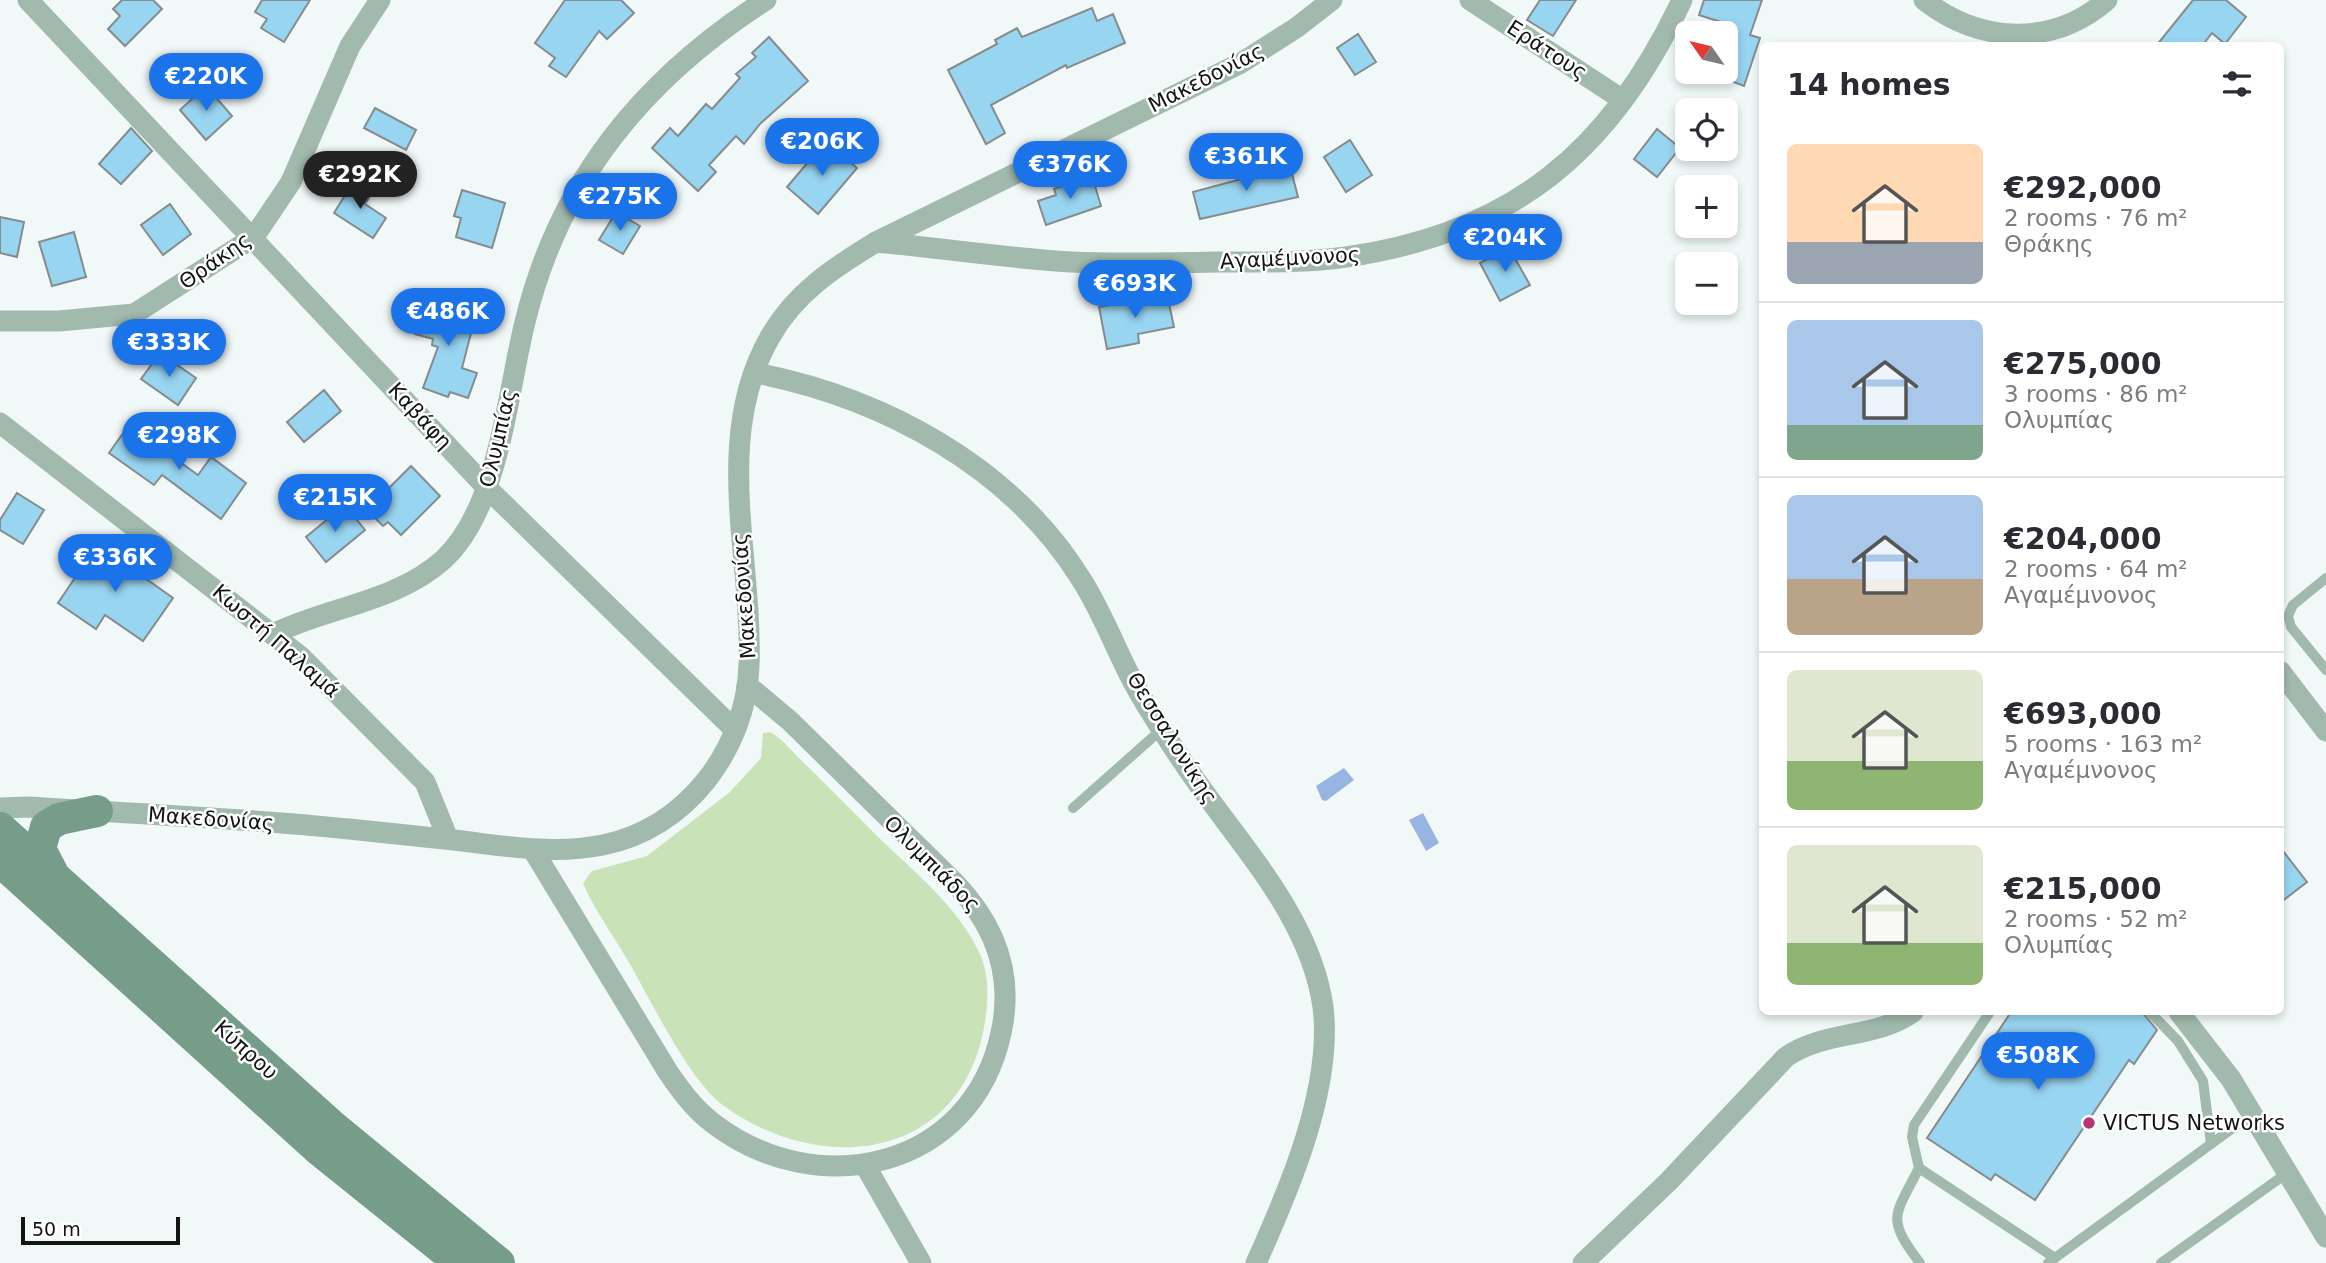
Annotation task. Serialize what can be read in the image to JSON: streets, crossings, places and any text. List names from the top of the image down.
{
  "streets": {
    "main road": ["Κύπρου"],
    "street": [
      "Εράτους",
      "Μακεδονίας",
      "Αγαμέμνονος",
      "Θράκης",
      "Καβάφη",
      "Ολυμπίας",
      "Κωστή Παλαμά",
      "Θεσσαλονίκης",
      "Ολυμπιάδος"
    ]
  },
  "crossings": [
    ["Εράτους", "Αγαμέμνονος"],
    ["Μακεδονίας", "Αγαμέμνονος"],
    ["Μακεδονίας", "Καβάφη"],
    ["Μακεδονίας", "Κωστή Παλαμά"],
    ["Μακεδονίας", "Θεσσαλονίκης"],
    ["Μακεδονίας", "Ολυμπιάδος"],
    ["Θράκης", "Καβάφη"],
    ["Καβάφη", "Ολυμπίας"],
    ["Ολυμπίας", "Κωστή Παλαμά"]
  ],
  "places": ["VICTUS Networks"],
  "scale_bar": "50 m",
  "north": "top left",
  "page": {
    "map_buttons": ["+", "−"],
    "heading": "14 homes",
    "price": [
      "€220K",
      "€206K",
      "€361K",
      "€376K",
      "€292K",
      "€275K",
      "€204K",
      "€693K",
      "€486K",
      "€333K",
      "€298K",
      "€215K",
      "€336K",
      "€508K"
    ],
    "list": [
      {
        "name": "€292,000",
        "note": "2 rooms · 76 m² · Θράκης"
      },
      {
        "name": "€275,000",
        "note": "3 rooms · 86 m² · Ολυμπίας"
      },
      {
        "name": "€204,000",
        "note": "2 rooms · 64 m² · Αγαμέμνονος"
      },
      {
        "name": "€693,000",
        "note": "5 rooms · 163 m² · Αγαμέμνονος"
      },
      {
        "name": "€215,000",
        "note": "2 rooms · 52 m² · Ολυμπίας"
      }
    ],
    "scale": "50 m"
  }
}
